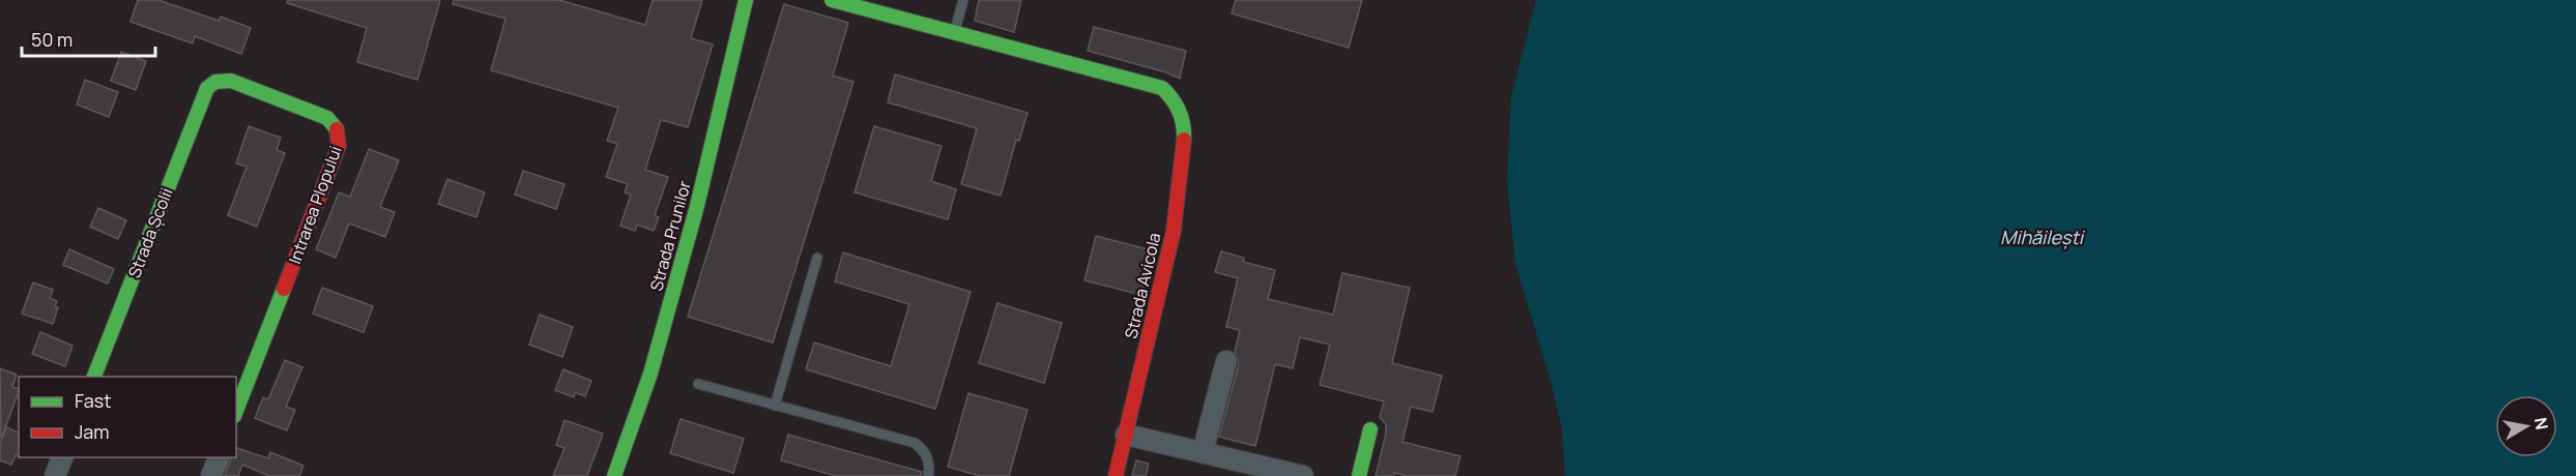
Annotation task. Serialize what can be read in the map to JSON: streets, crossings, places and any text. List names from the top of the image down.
{
  "streets": {
    "street": [
      "Intrarea Plopului",
      "Strada Școlii",
      "Strada Prunilor",
      "Strada Avicola"
    ]
  },
  "crossings": [
    ["Intrarea Plopului", "Strada Școlii"]
  ],
  "water": ["Mihăilești"],
  "legend": ["Fast", "Jam"],
  "scale_bar": "50 m",
  "north": "right"
}
